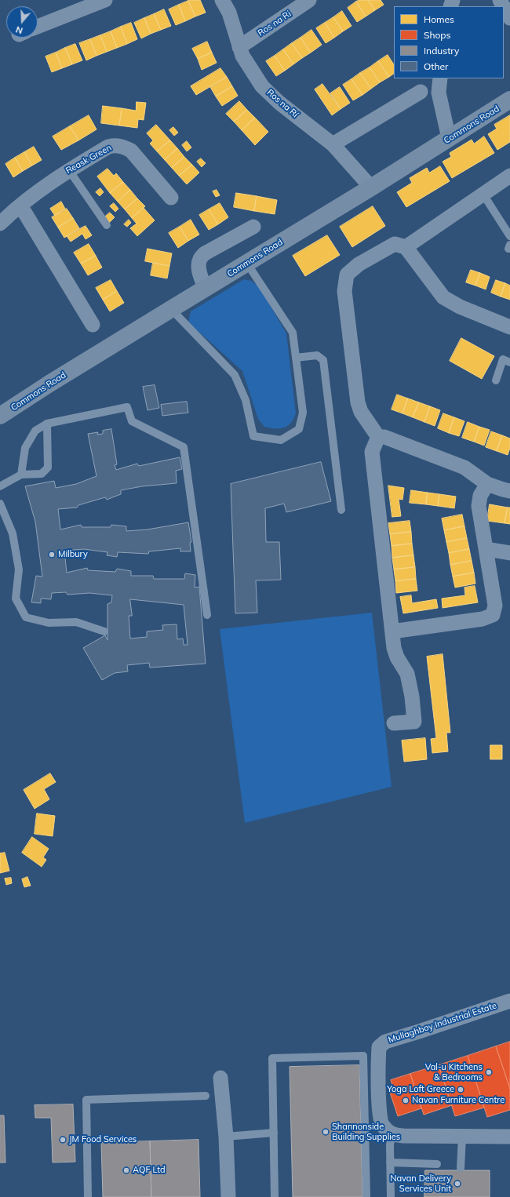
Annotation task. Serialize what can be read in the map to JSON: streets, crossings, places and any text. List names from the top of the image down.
{
  "streets": {
    "street": [
      "Ros na Ri",
      "Ros na Rí",
      "Commons Road",
      "Reask Green",
      "Mullaghboy Industrial Estate"
    ]
  },
  "crossings": [
    ["Ros na Ri", "Ros na Rí"],
    ["Ros na Rí", "Commons Road"]
  ],
  "places": [
    "Milbury",
    "Val-u Kitchens & Bedrooms",
    "Yoga Loft Greece",
    "Navan Furniture Centre",
    "Shannonside Building Supplies",
    "JM Food Services",
    "AQF Ltd",
    "Navan Delivery Services Unit"
  ],
  "legend": [
    "Homes",
    "Shops",
    "Industry",
    "Other"
  ],
  "north": "bottom"
}
